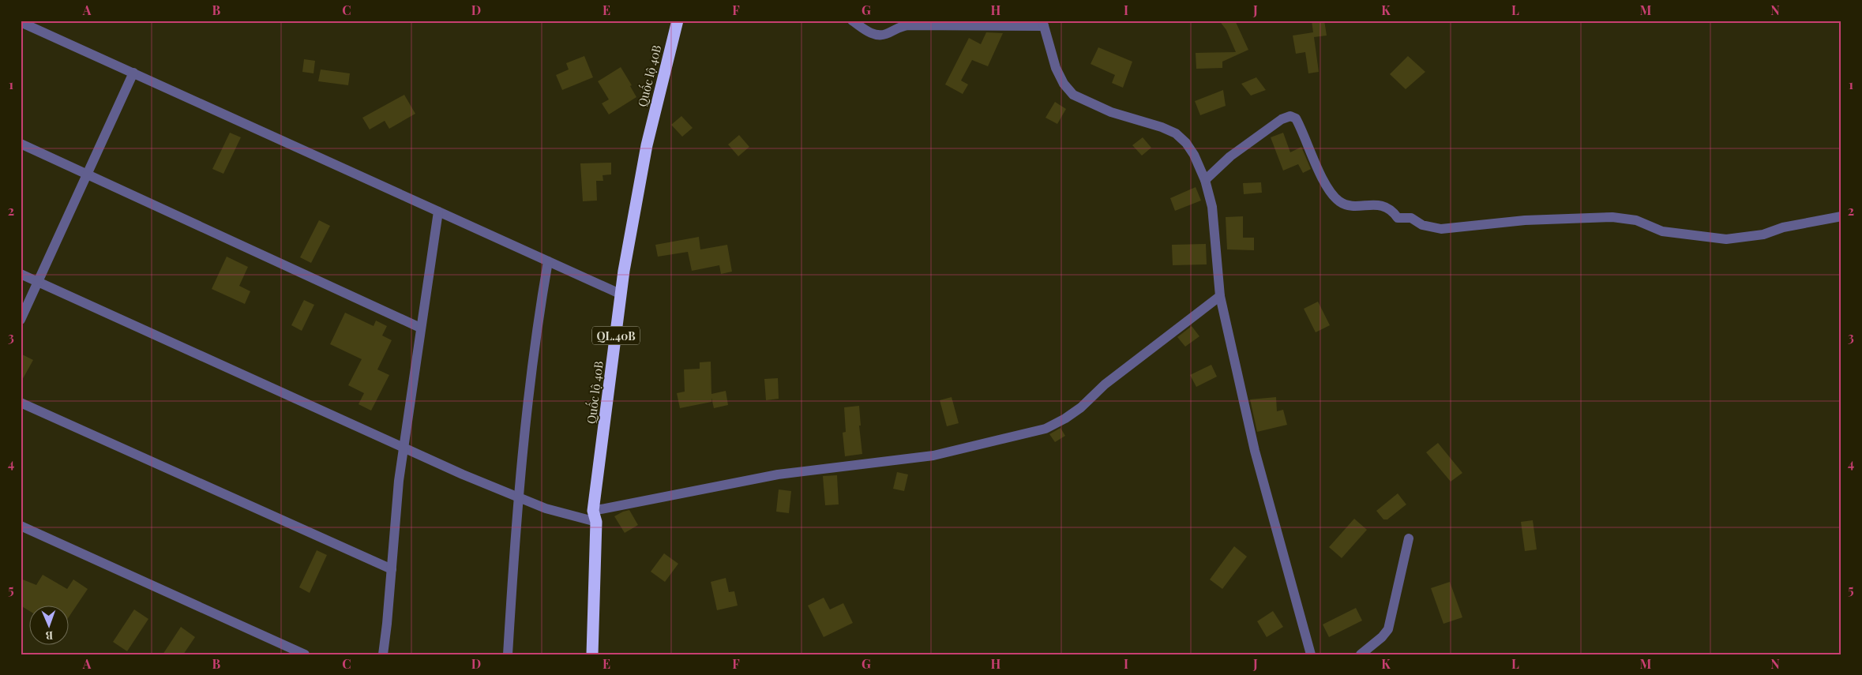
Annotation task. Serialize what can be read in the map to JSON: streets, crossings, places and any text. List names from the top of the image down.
{
  "streets": {
    "highway": ["Quốc lộ 40B", "QL.40B"]
  },
  "north": "bottom",
  "grid": {
    "columns": [
      "A",
      "B",
      "C",
      "D",
      "E",
      "F",
      "G",
      "H",
      "I",
      "J",
      "K",
      "L",
      "M",
      "N"
    ],
    "rows": [
      "1",
      "2",
      "3",
      "4",
      "5"
    ]
  }
}
